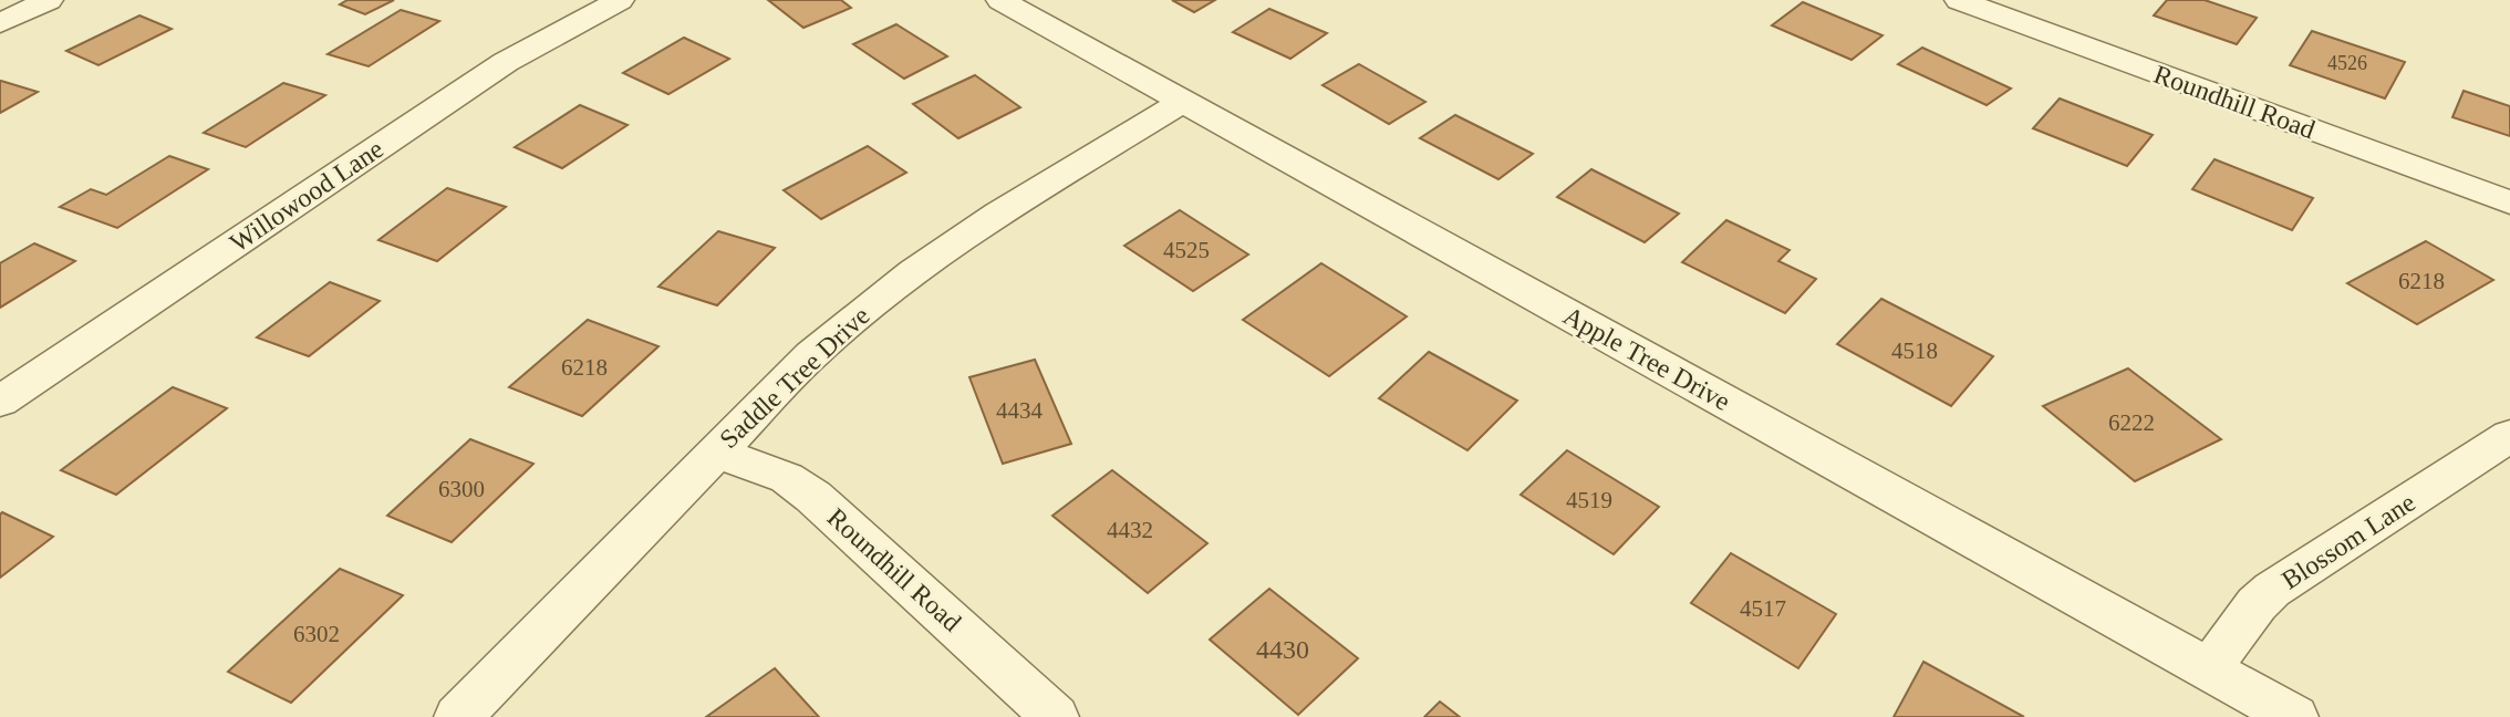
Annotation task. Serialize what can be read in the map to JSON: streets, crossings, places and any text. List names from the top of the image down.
{
  "streets": {
    "street": [
      "Roundhill Road",
      "Willowood Lane",
      "Apple Tree Drive",
      "Saddle Tree Drive",
      "Blossom Lane"
    ]
  },
  "crossings": [
    ["Roundhill Road", "Saddle Tree Drive"],
    ["Apple Tree Drive", "Saddle Tree Drive"],
    ["Apple Tree Drive", "Blossom Lane"]
  ],
  "house_numbers": [
    "4526",
    "4525",
    "6218",
    "4518",
    "6218",
    "4434",
    "6222",
    "6300",
    "4519",
    "4432",
    "4517",
    "6302",
    "4430"
  ]
}
